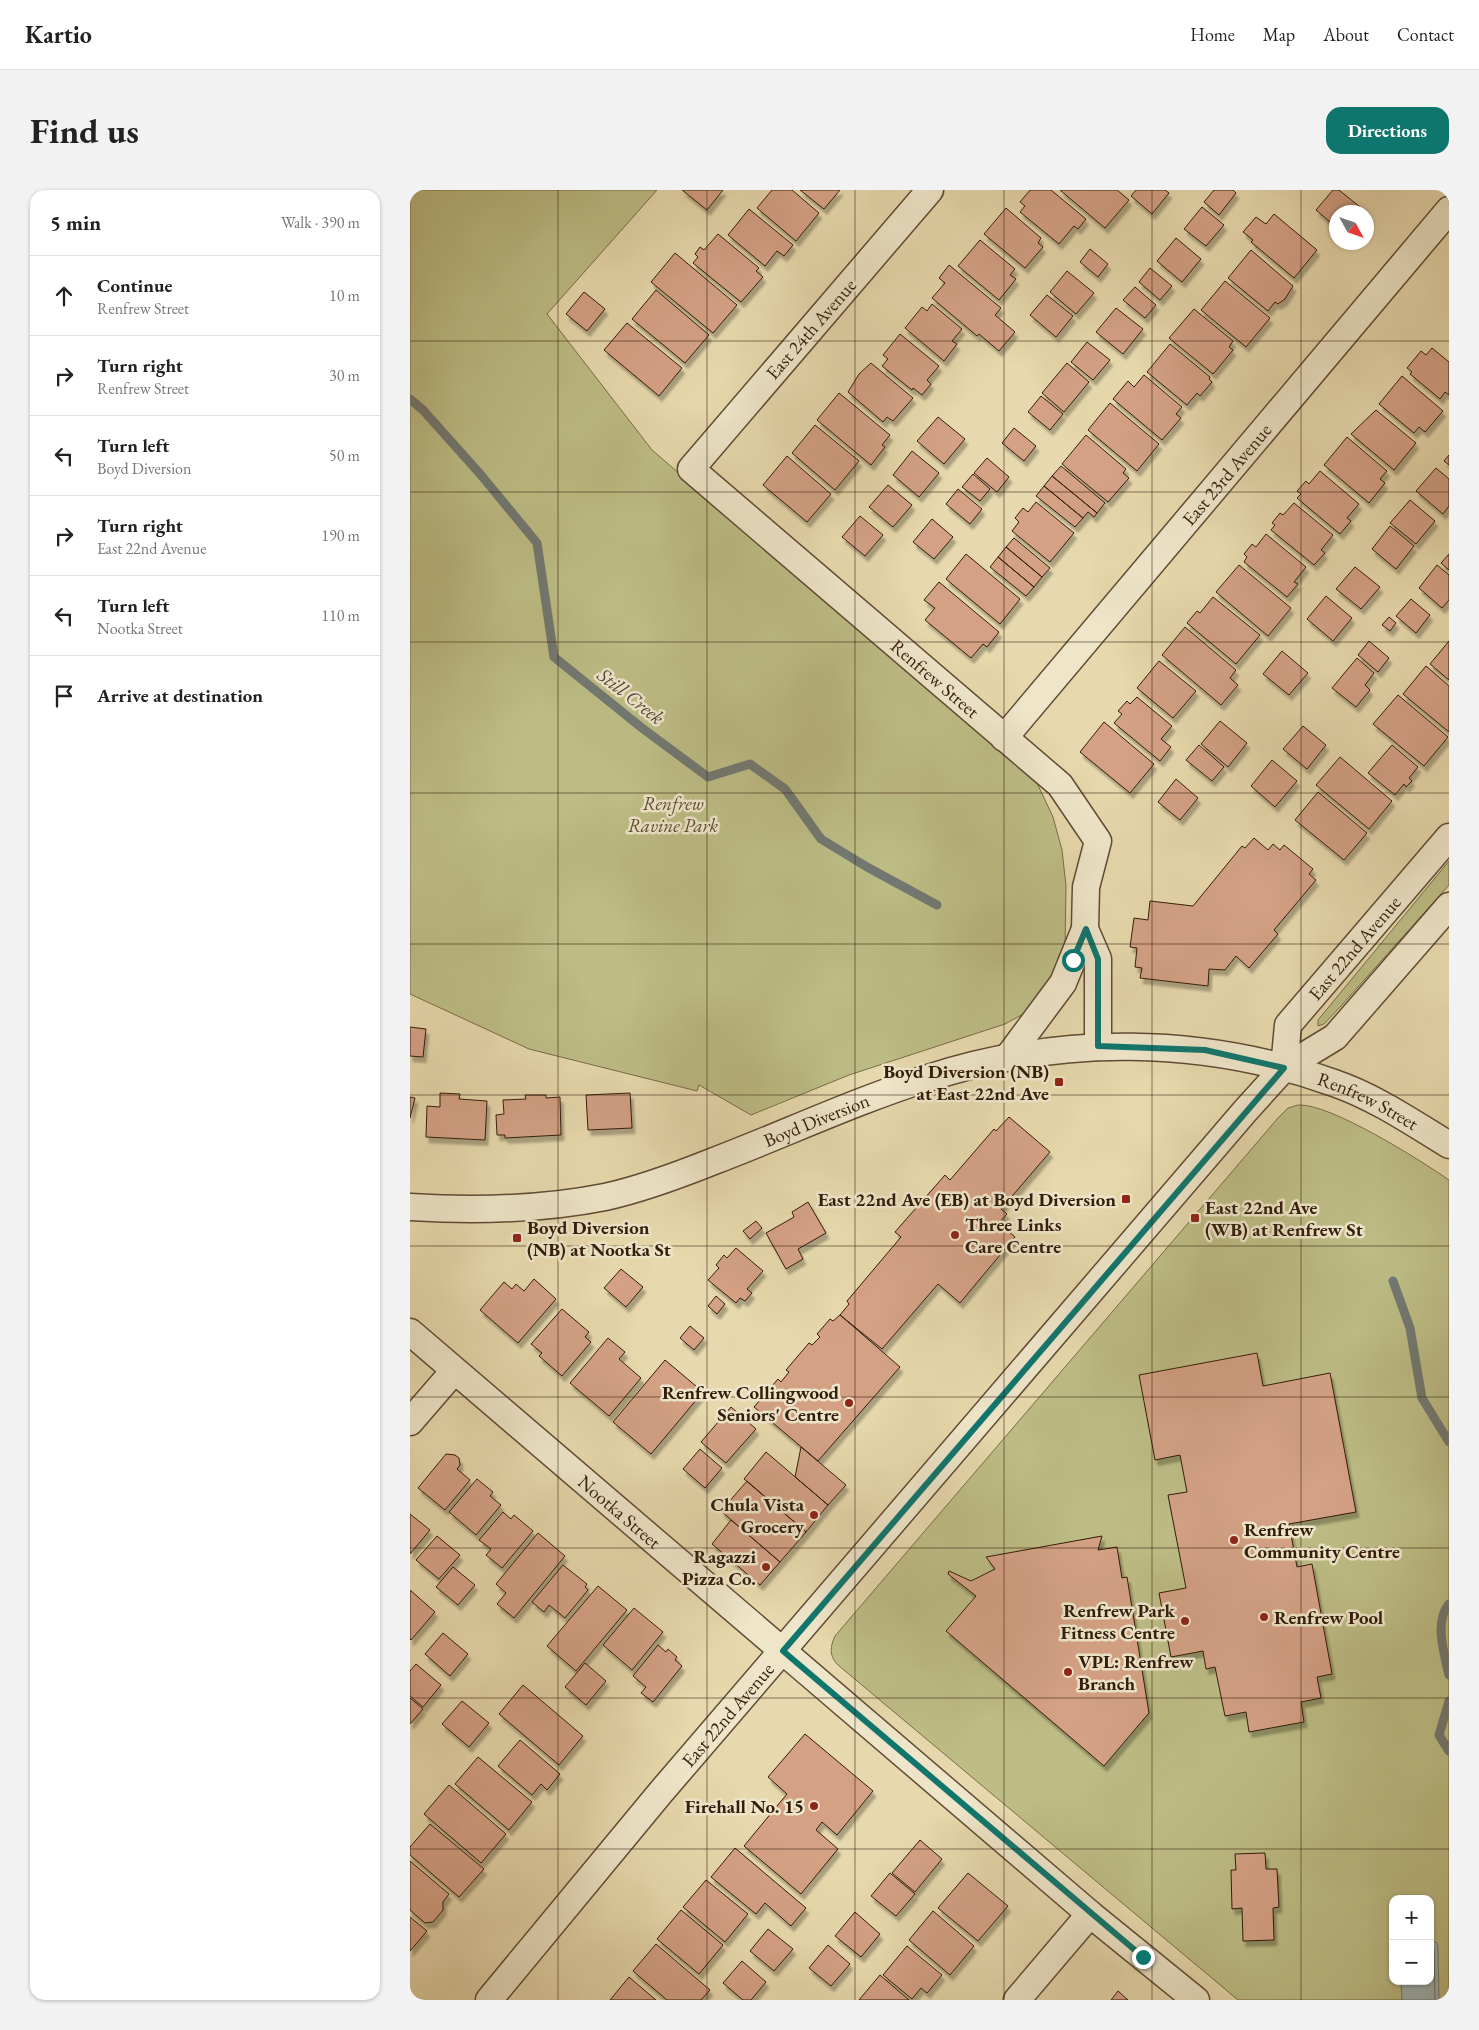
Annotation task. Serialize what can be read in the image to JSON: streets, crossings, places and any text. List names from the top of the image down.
{
  "streets": {
    "street": [
      "East 24th Avenue",
      "East 23rd Avenue",
      "Renfrew Street",
      "East 22nd Avenue",
      "Boyd Diversion",
      "Nootka Street"
    ]
  },
  "crossings": [
    ["East 24th Avenue", "Renfrew Street"],
    ["East 23rd Avenue", "Renfrew Street"],
    ["Renfrew Street", "East 22nd Avenue"],
    ["Renfrew Street", "Boyd Diversion"],
    ["East 22nd Avenue", "Boyd Diversion"],
    ["East 22nd Avenue", "Nootka Street"]
  ],
  "water": ["Still Creek"],
  "parks": ["Renfrew Ravine Park"],
  "places": {
    "transit": [
      "Boyd Diversion (NB) at East 22nd Ave",
      "East 22nd Ave (EB) at Boyd Diversion",
      "East 22nd Ave (WB) at Renfrew St",
      "Boyd Diversion (NB) at Nootka St"
    ],
    "other": [
      "Three Links Care Centre",
      "Renfrew Collingwood Seniors' Centre",
      "Chula Vista Grocery",
      "Renfrew Community Centre",
      "Ragazzi Pizza Co.",
      "Renfrew Pool",
      "Renfrew Park Fitness Centre",
      "VPL: Renfrew Branch",
      "Firehall No. 15"
    ]
  },
  "north": "bottom right",
  "page": {
    "header": "Kartio",
    "nav": [
      "Home",
      "Map",
      "About",
      "Contact"
    ],
    "buttons": "Directions",
    "title": "Find us",
    "heading": ["5 min", "Walk · 390 m"],
    "list": [
      ["Continue", "Renfrew Street", "10 m"],
      ["Turn right", "Renfrew Street", "30 m"],
      ["Turn left", "Boyd Diversion", "50 m"],
      ["Turn right", "East 22nd Avenue", "190 m"],
      ["Turn left", "Nootka Street", "110 m"],
      "Arrive at destination"
    ],
    "map_buttons": ["+", "−"]
  }
}
